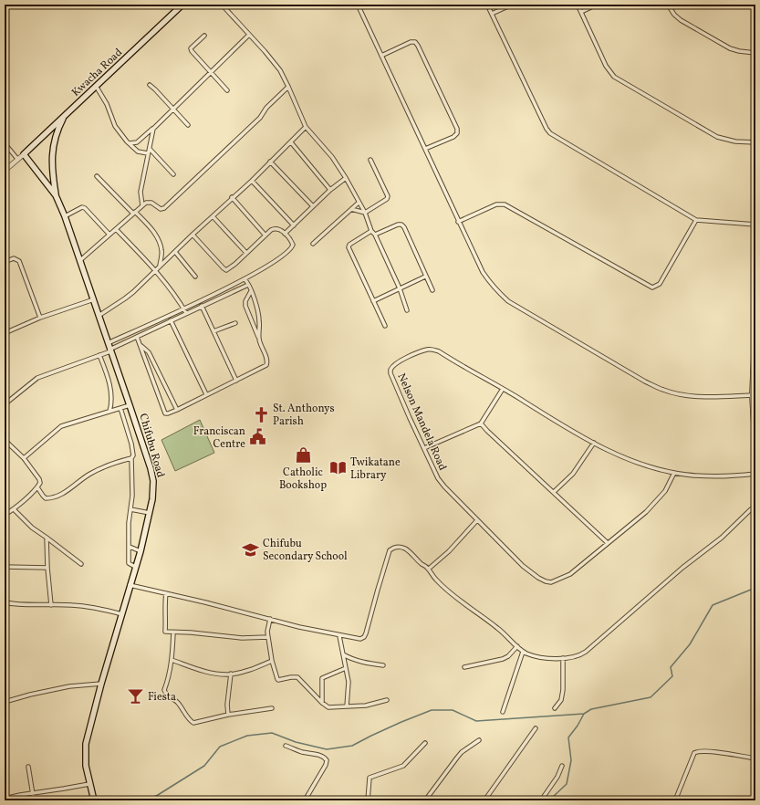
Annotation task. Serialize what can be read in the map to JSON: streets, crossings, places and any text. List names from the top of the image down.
{
  "streets": {
    "main road": ["Kwacha Road", "Chifubu Road"],
    "street": ["Nelson Mandela Road"]
  },
  "crossings": [
    ["Kwacha Road", "Chifubu Road"]
  ],
  "places": {
    "church": ["St. Anthonys Parish"],
    "public building": ["Franciscan Centre"],
    "shop": ["Catholic Bookshop"],
    "library": ["Twikatane Library"],
    "school or university": ["Chifubu Secondary School"],
    "bar": ["Fiesta"]
  }
}
